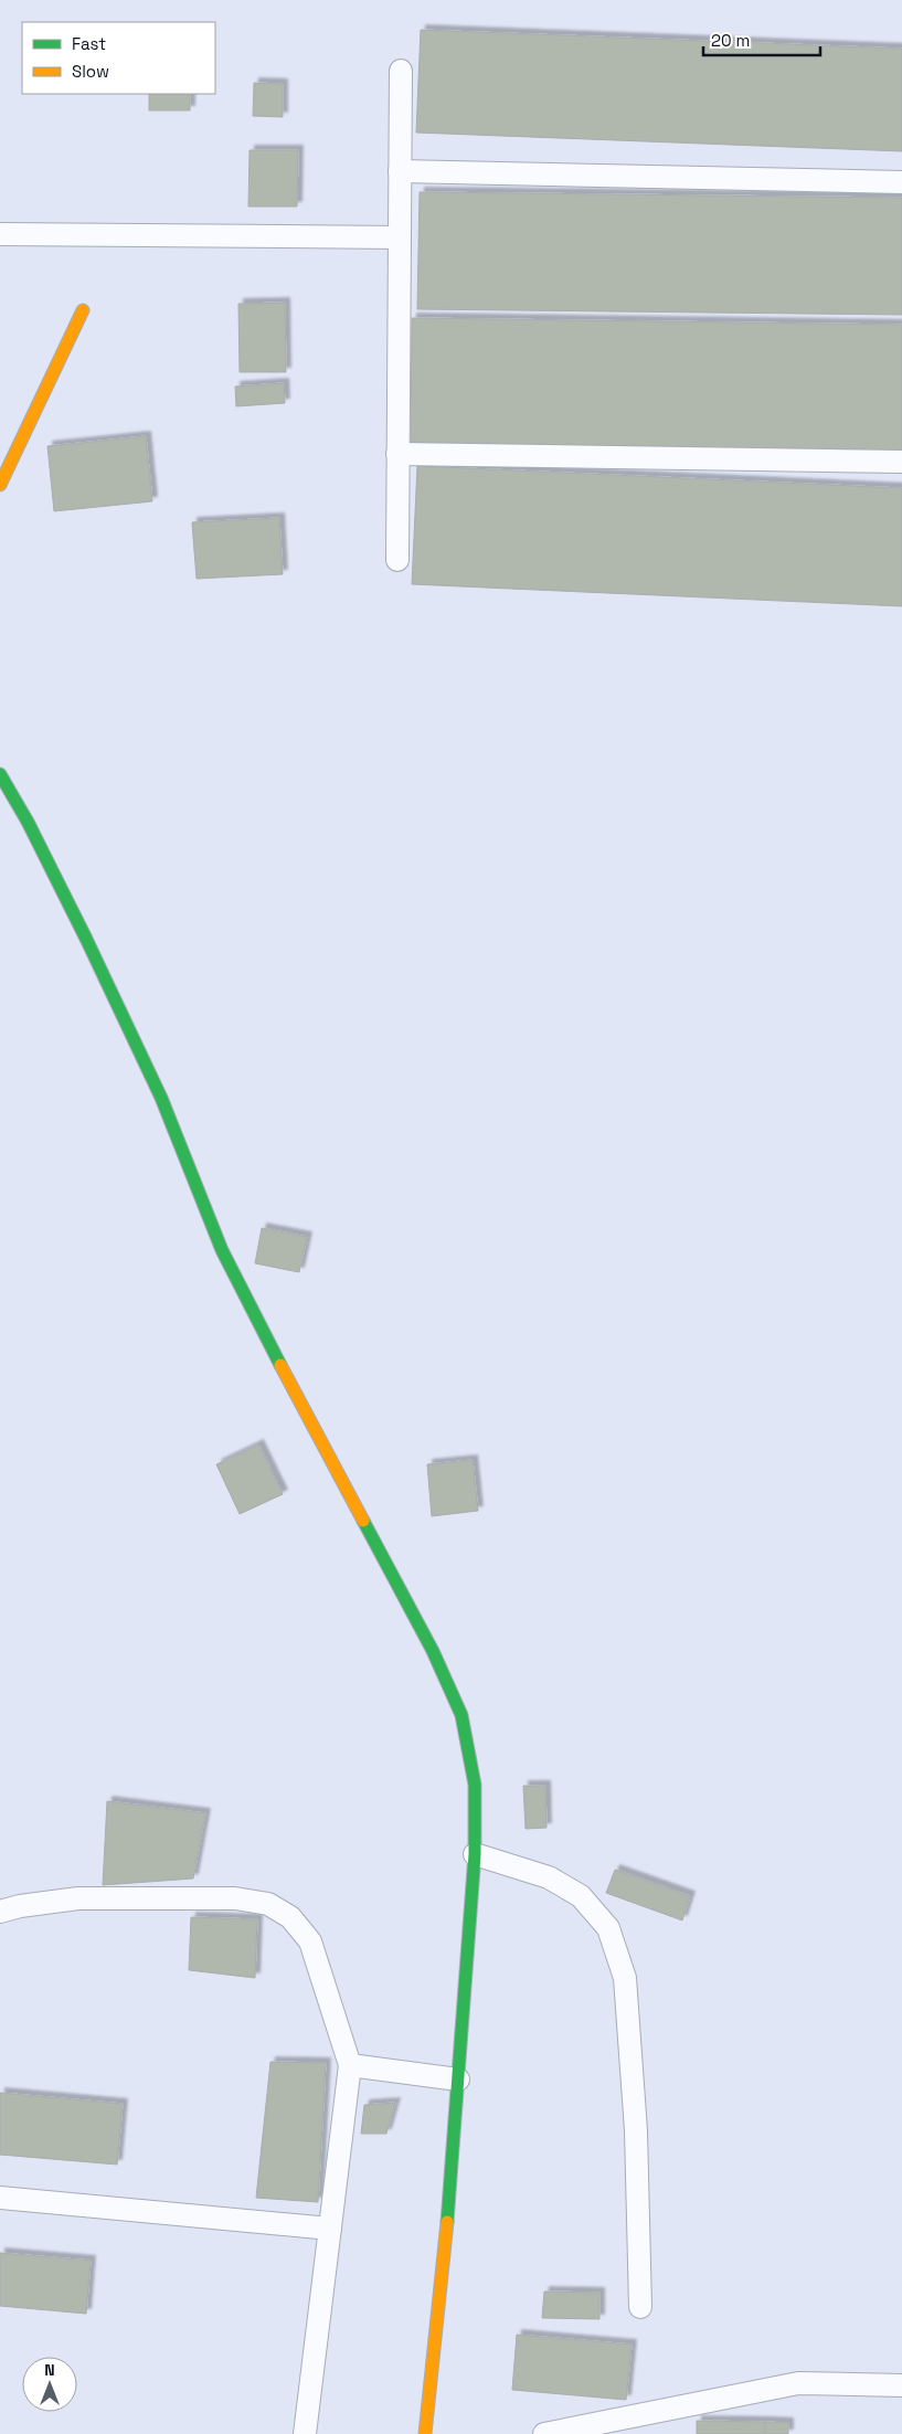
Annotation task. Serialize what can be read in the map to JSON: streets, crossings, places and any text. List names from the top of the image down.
{
  "legend": ["Fast", "Slow"],
  "scale_bar": "20 m",
  "north": "top"
}
